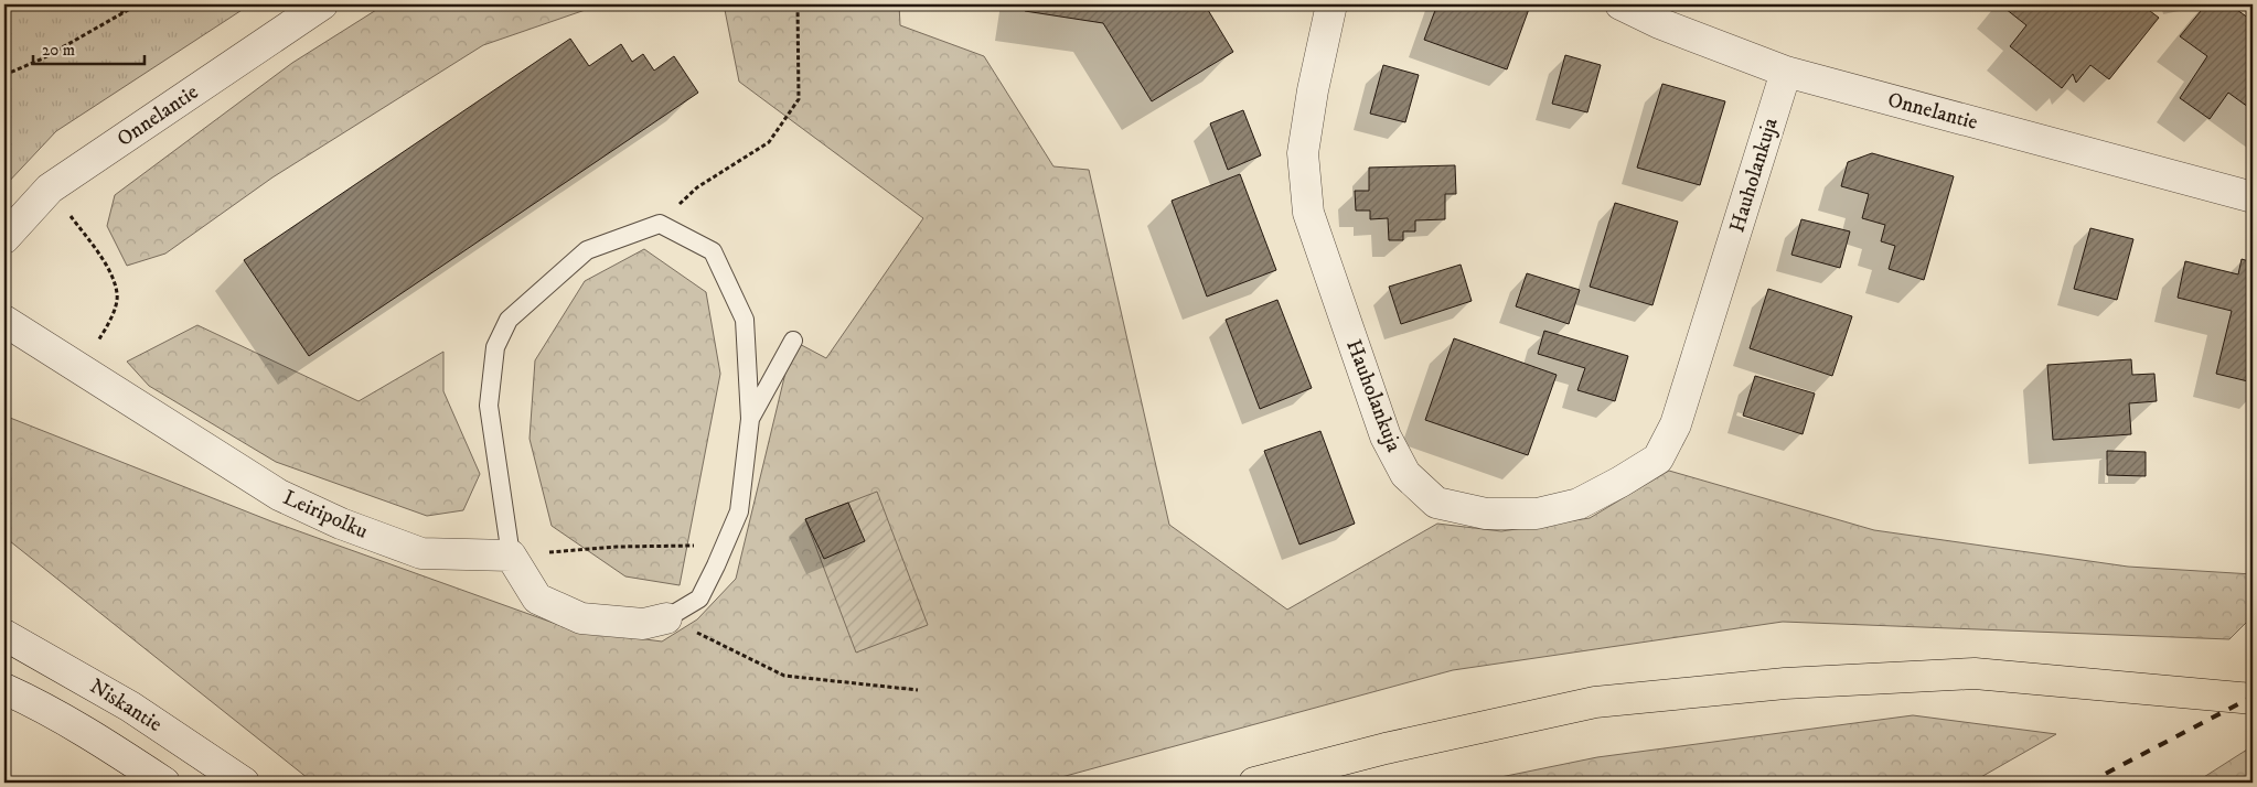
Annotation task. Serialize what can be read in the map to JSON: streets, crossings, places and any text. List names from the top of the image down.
{
  "streets": {
    "street": [
      "Onnelantie",
      "Hauholankuja",
      "Leiripolku",
      "Niskantie"
    ]
  },
  "crossings": [
    ["Onnelantie", "Hauholankuja"]
  ],
  "scale_bar": "20 m"
}
